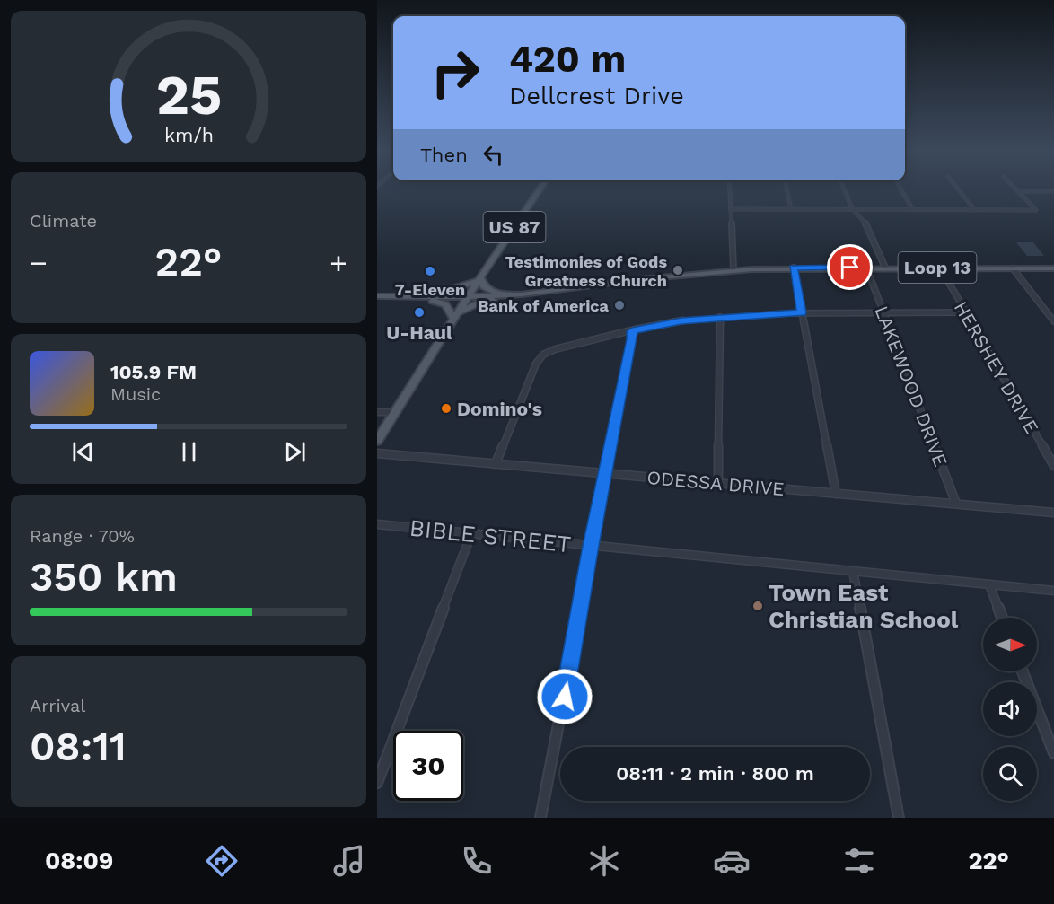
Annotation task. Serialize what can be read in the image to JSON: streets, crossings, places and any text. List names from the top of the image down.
{
  "streets": {
    "main road": ["US 87", "Loop 13"],
    "street": [
      "HERSHEY DRIVE",
      "LAKEWOOD DRIVE",
      "ODESSA DRIVE",
      "BIBLE STREET"
    ]
  },
  "crossings": [
    ["US 87", "Loop 13"],
    ["Loop 13", "HERSHEY DRIVE"],
    ["Loop 13", "LAKEWOOD DRIVE"],
    ["LAKEWOOD DRIVE", "ODESSA DRIVE"]
  ],
  "places": [
    "Testimonies of Gods Greatness Church",
    "7-Eleven",
    "Bank of America",
    "U-Haul",
    "Domino's",
    "Town East Christian School"
  ],
  "north": "right",
  "page": {
    "turn": ["420 m", "Dellcrest Drive"],
    "then": "Then",
    "tile": [
      "Climate",
      ["Range · 70%", "350 km"],
      ["Arrival", "08:11"]
    ],
    "heat": ["−", "22°", "+"],
    "song": ["105.9 FM", "Music"],
    "limit": "30",
    "trip": "08:11 · 2 min · 800 m",
    "tabs": ["08:09", "22°"],
    "gauge": ["25", "km/h"]
  }
}
